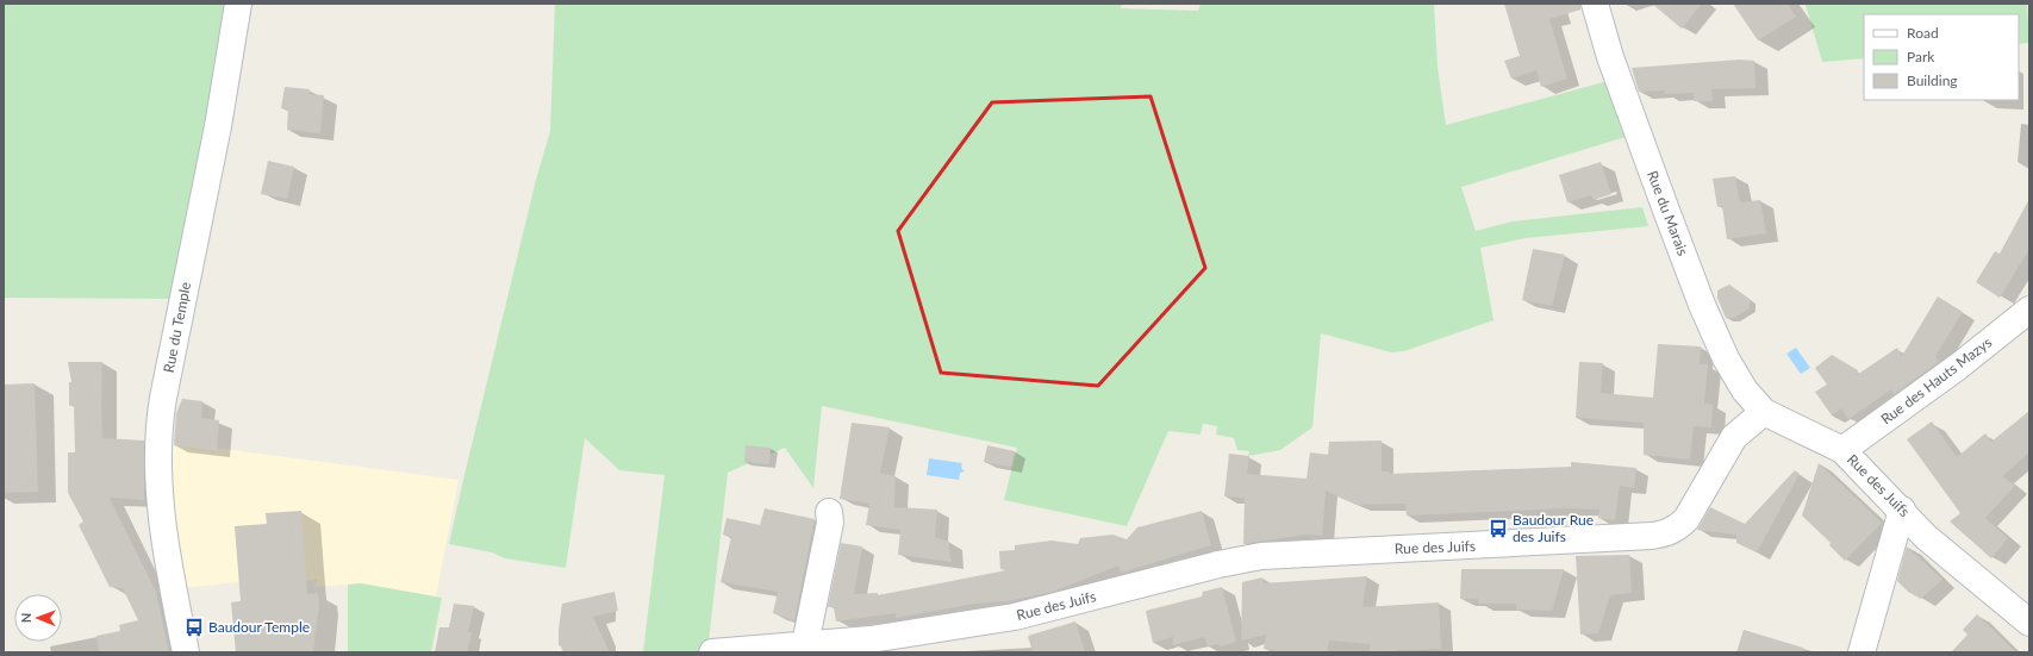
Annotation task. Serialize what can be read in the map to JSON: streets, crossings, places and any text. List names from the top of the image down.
{
  "streets": {
    "street": [
      "Rue du Marais",
      "Rue du Temple",
      "Rue des Hauts Mazys",
      "Rue des Juifs"
    ]
  },
  "crossings": [
    ["Rue du Marais", "Rue des Juifs"],
    ["Rue des Hauts Mazys", "Rue des Juifs"]
  ],
  "places": {
    "bus stop": ["Baudour Rue des Juifs", "Baudour Temple"]
  },
  "legend": ["Road", "Park", "Building"],
  "north": "left"
}
